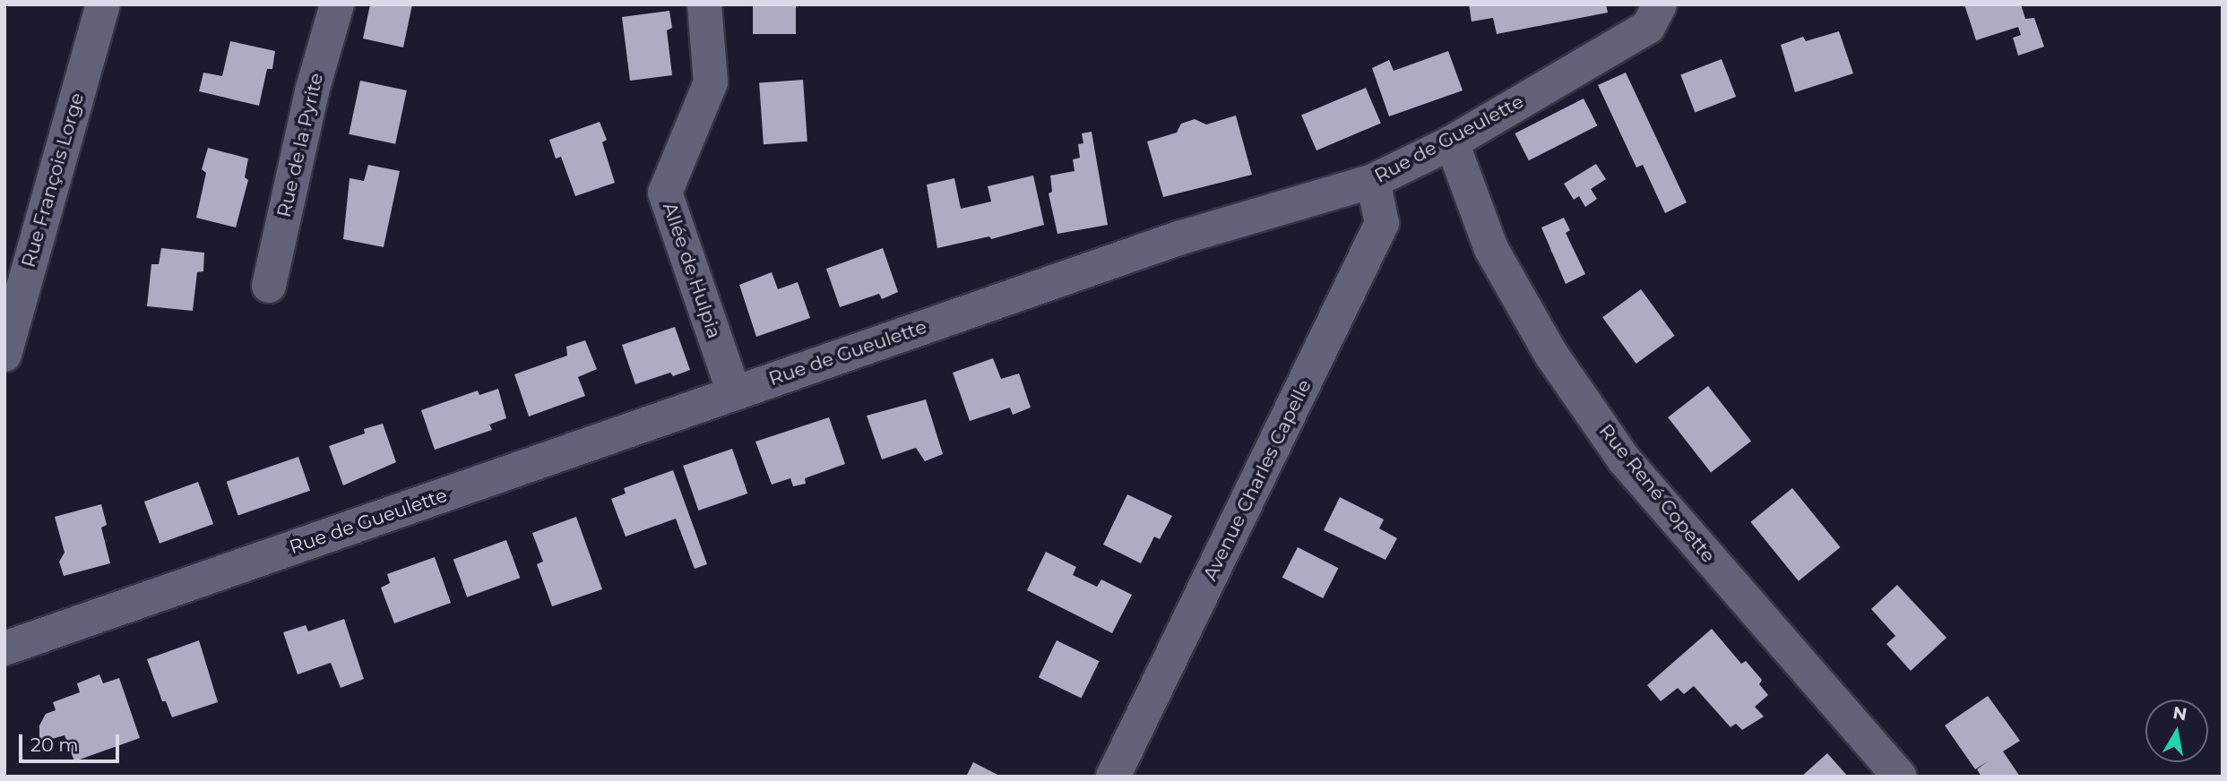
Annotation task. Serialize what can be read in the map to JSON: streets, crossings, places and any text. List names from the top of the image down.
{
  "streets": {
    "street": [
      "Rue de Gueulette",
      "Rue de la Pyrite",
      "Rue François Lorge",
      "Allée de Hulpia",
      "Avenue Charles Capelle",
      "Rue René Copette"
    ]
  },
  "crossings": [
    ["Rue de Gueulette", "Allée de Hulpia"],
    ["Rue de Gueulette", "Avenue Charles Capelle"],
    ["Rue de Gueulette", "Rue René Copette"]
  ],
  "scale_bar": "20 m",
  "north": "top"
}
